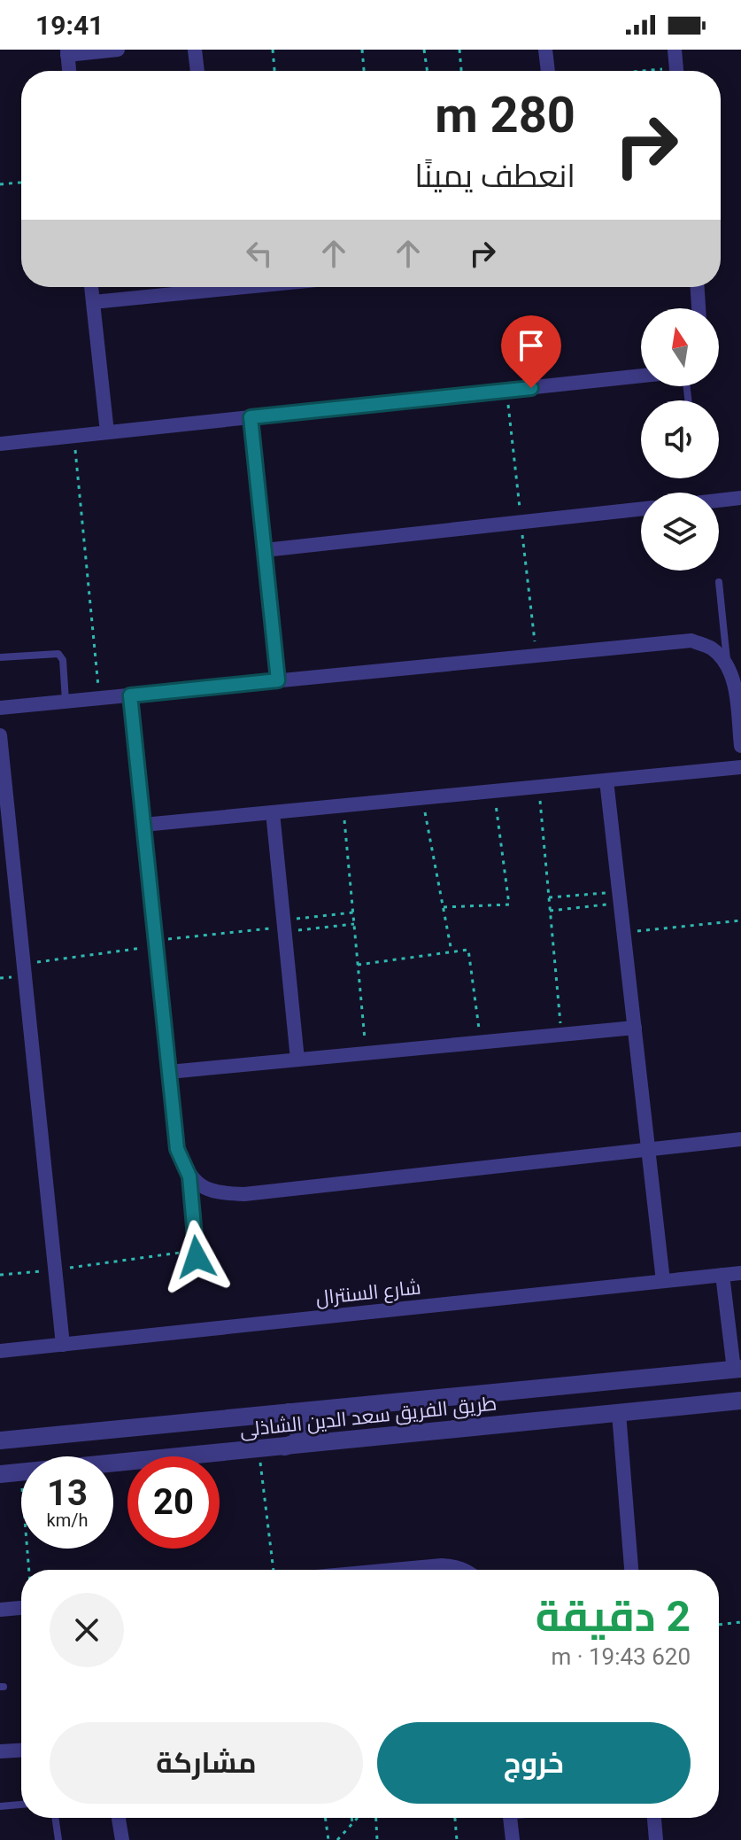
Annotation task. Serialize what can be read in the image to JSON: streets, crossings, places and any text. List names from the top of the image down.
{
  "streets": {
    "street": ["شارع السنترال", "طريق الفريق سعد الدين الشاذلى"]
  },
  "north": "top",
  "page": {
    "status": "19:41",
    "turn": ["280 m", "انعطف يمينًا"],
    "speed": "13 km/h",
    "limit": "20",
    "heading": ["2 دقيقة", "620 m · 19:43"],
    "buttons": ["خروج", "مشاركة"]
  }
}
